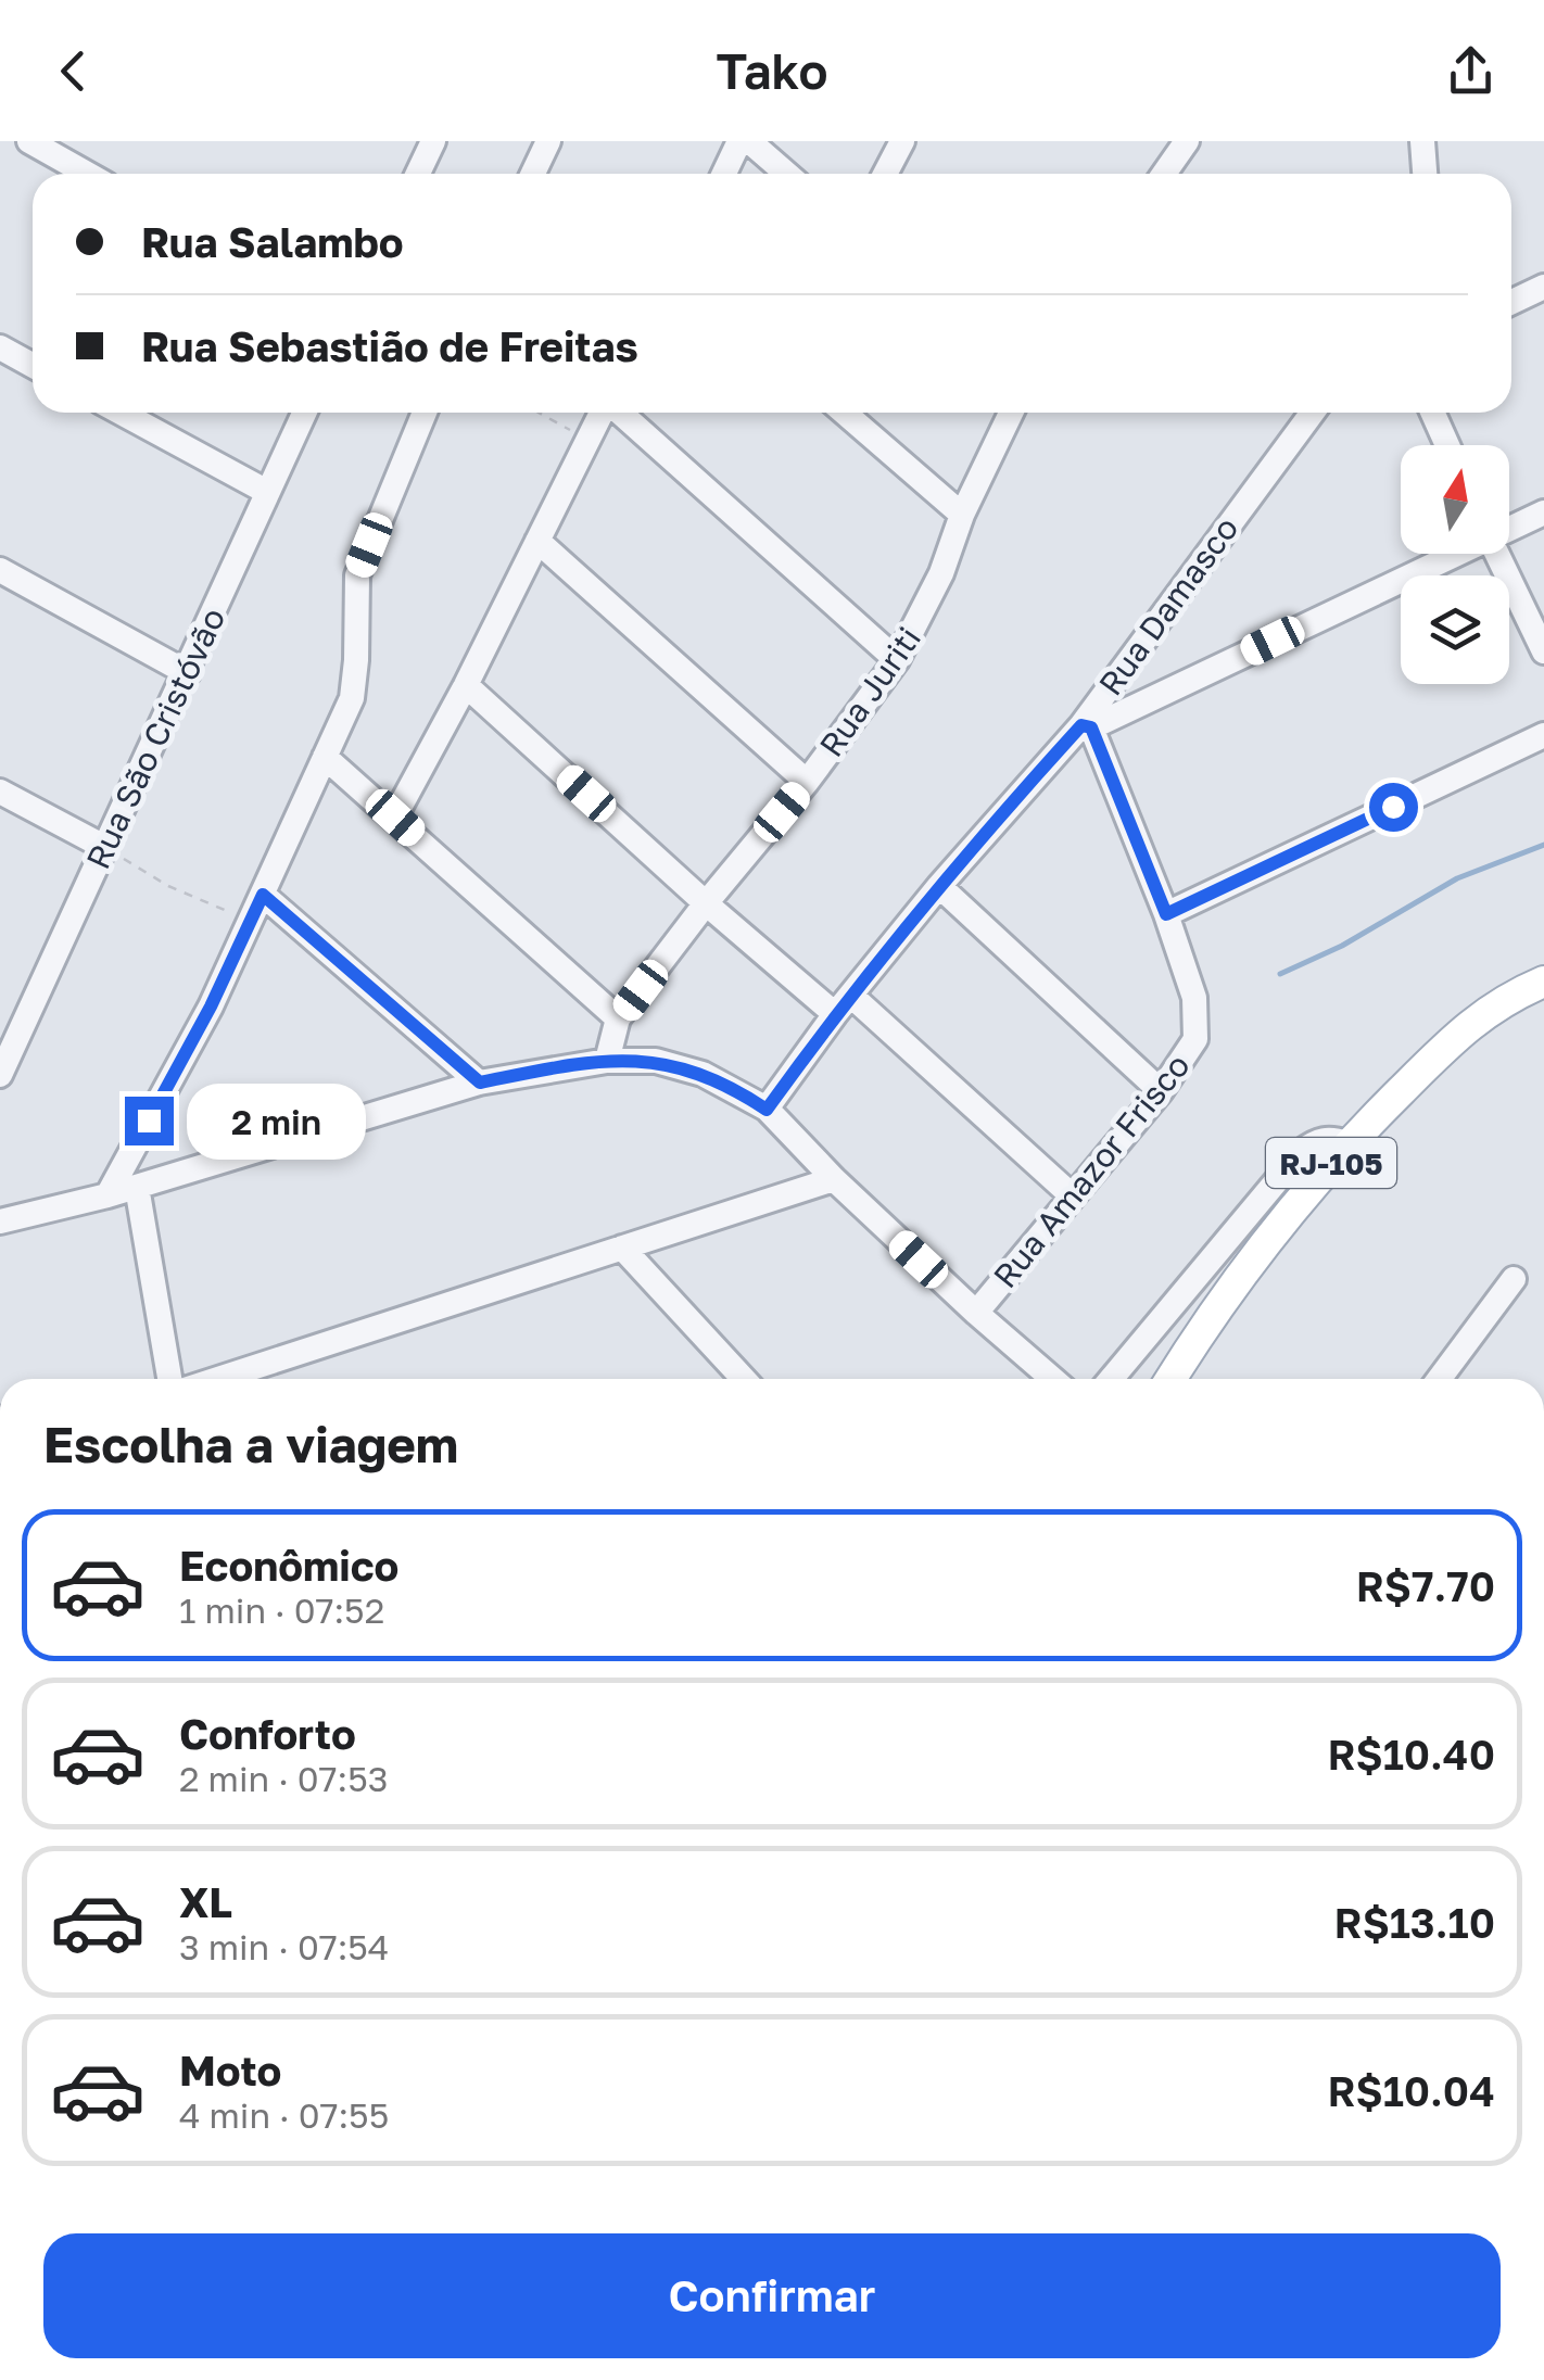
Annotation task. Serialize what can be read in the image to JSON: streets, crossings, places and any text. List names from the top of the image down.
{
  "streets": {
    "main road": ["RJ-105"],
    "street": [
      "Rua Damasco",
      "Rua Juriti",
      "Rua São Cristóvão",
      "Rua Amazor Frisco"
    ]
  },
  "crossings": [
    ["Rua Damasco", "Rua Amazor Frisco"]
  ],
  "north": "top",
  "page": {
    "header": "Tako",
    "banner": ["Rua Salambo", "Rua Sebastião de Freitas"],
    "bubble": "2 min",
    "heading": "Escolha a viagem",
    "list": [
      {
        "name": "Econômico",
        "note": "1 min · 07:52",
        "value": "R$7.70"
      },
      {
        "name": "Conforto",
        "note": "2 min · 07:53",
        "value": "R$10.40"
      },
      {
        "name": "XL",
        "note": "3 min · 07:54",
        "value": "R$13.10"
      },
      {
        "name": "Moto",
        "note": "4 min · 07:55",
        "value": "R$10.04"
      }
    ],
    "buttons": "Confirmar"
  }
}
